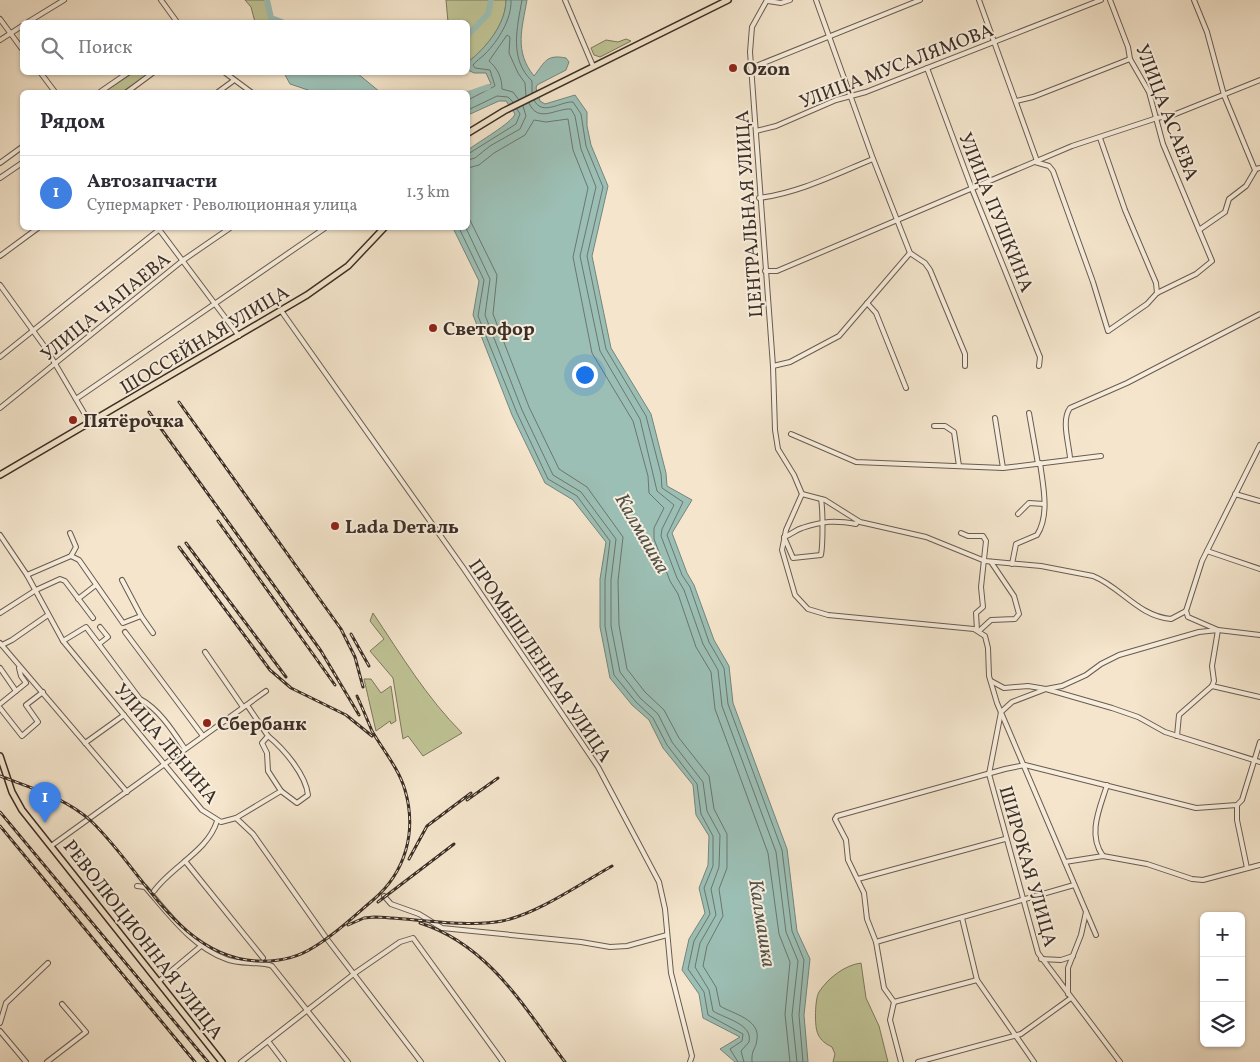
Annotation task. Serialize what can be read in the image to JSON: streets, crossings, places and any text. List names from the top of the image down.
{
  "streets": {
    "main road": ["ШОССЕЙНАЯ УЛИЦА", "РЕВОЛЮЦИОННАЯ УЛИЦА"],
    "street": [
      "УЛИЦА МУСАЛЯМОВА",
      "УЛИЦА АСАЕВА",
      "УЛИЦА ПУШКИНА",
      "ЦЕНТРАЛЬНАЯ УЛИЦА",
      "УЛИЦА ЧАПАЕВА",
      "ПРОМЫШЛЕННАЯ УЛИЦА",
      "УЛИЦА ЛЕНИНА",
      "ШИРОКАЯ УЛИЦА"
    ]
  },
  "crossings": [
    ["УЛИЦА МУСАЛЯМОВА", "УЛИЦА ПУШКИНА"],
    ["УЛИЦА МУСАЛЯМОВА", "ЦЕНТРАЛЬНАЯ УЛИЦА"],
    ["ШОССЕЙНАЯ УЛИЦА", "ПРОМЫШЛЕННАЯ УЛИЦА"]
  ],
  "water": ["Калмашка"],
  "places": [
    "Ozon",
    "Светофор",
    "Пятёрочка",
    "Lada Dеталь",
    "Сбербанк"
  ],
  "page": {
    "search": "Поиск",
    "heading": "Рядом",
    "list": [
      {
        "mark": "1",
        "name": "Автозапчасти",
        "note": "Супермаркет · Революционная улица",
        "value": "1.3 km"
      }
    ],
    "pins": "1",
    "map_buttons": ["+", "−"]
  }
}
